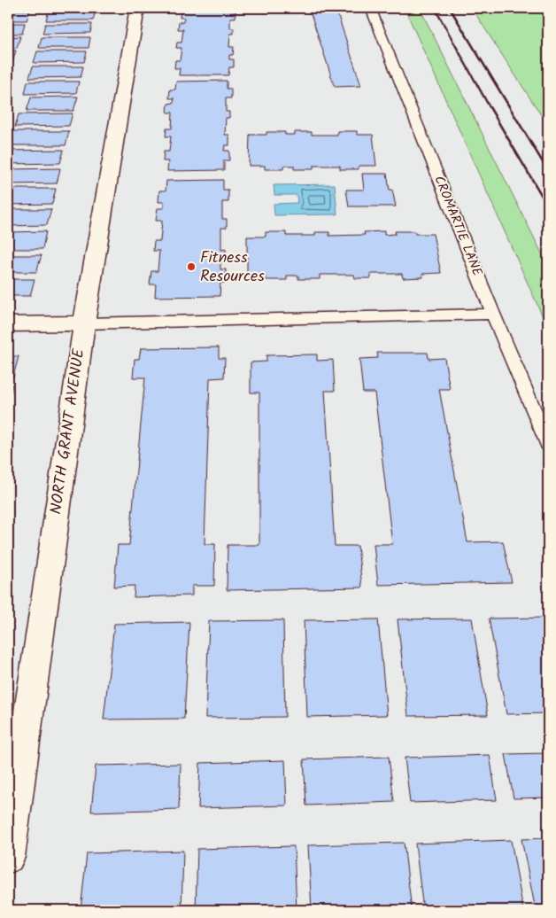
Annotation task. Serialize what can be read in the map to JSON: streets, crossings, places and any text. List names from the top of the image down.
{
  "streets": {
    "street": ["NORTH GRANT AVENUE"],
    "lane": ["CROMARTIE LANE"]
  },
  "places": ["Fitness Resources"]
}
